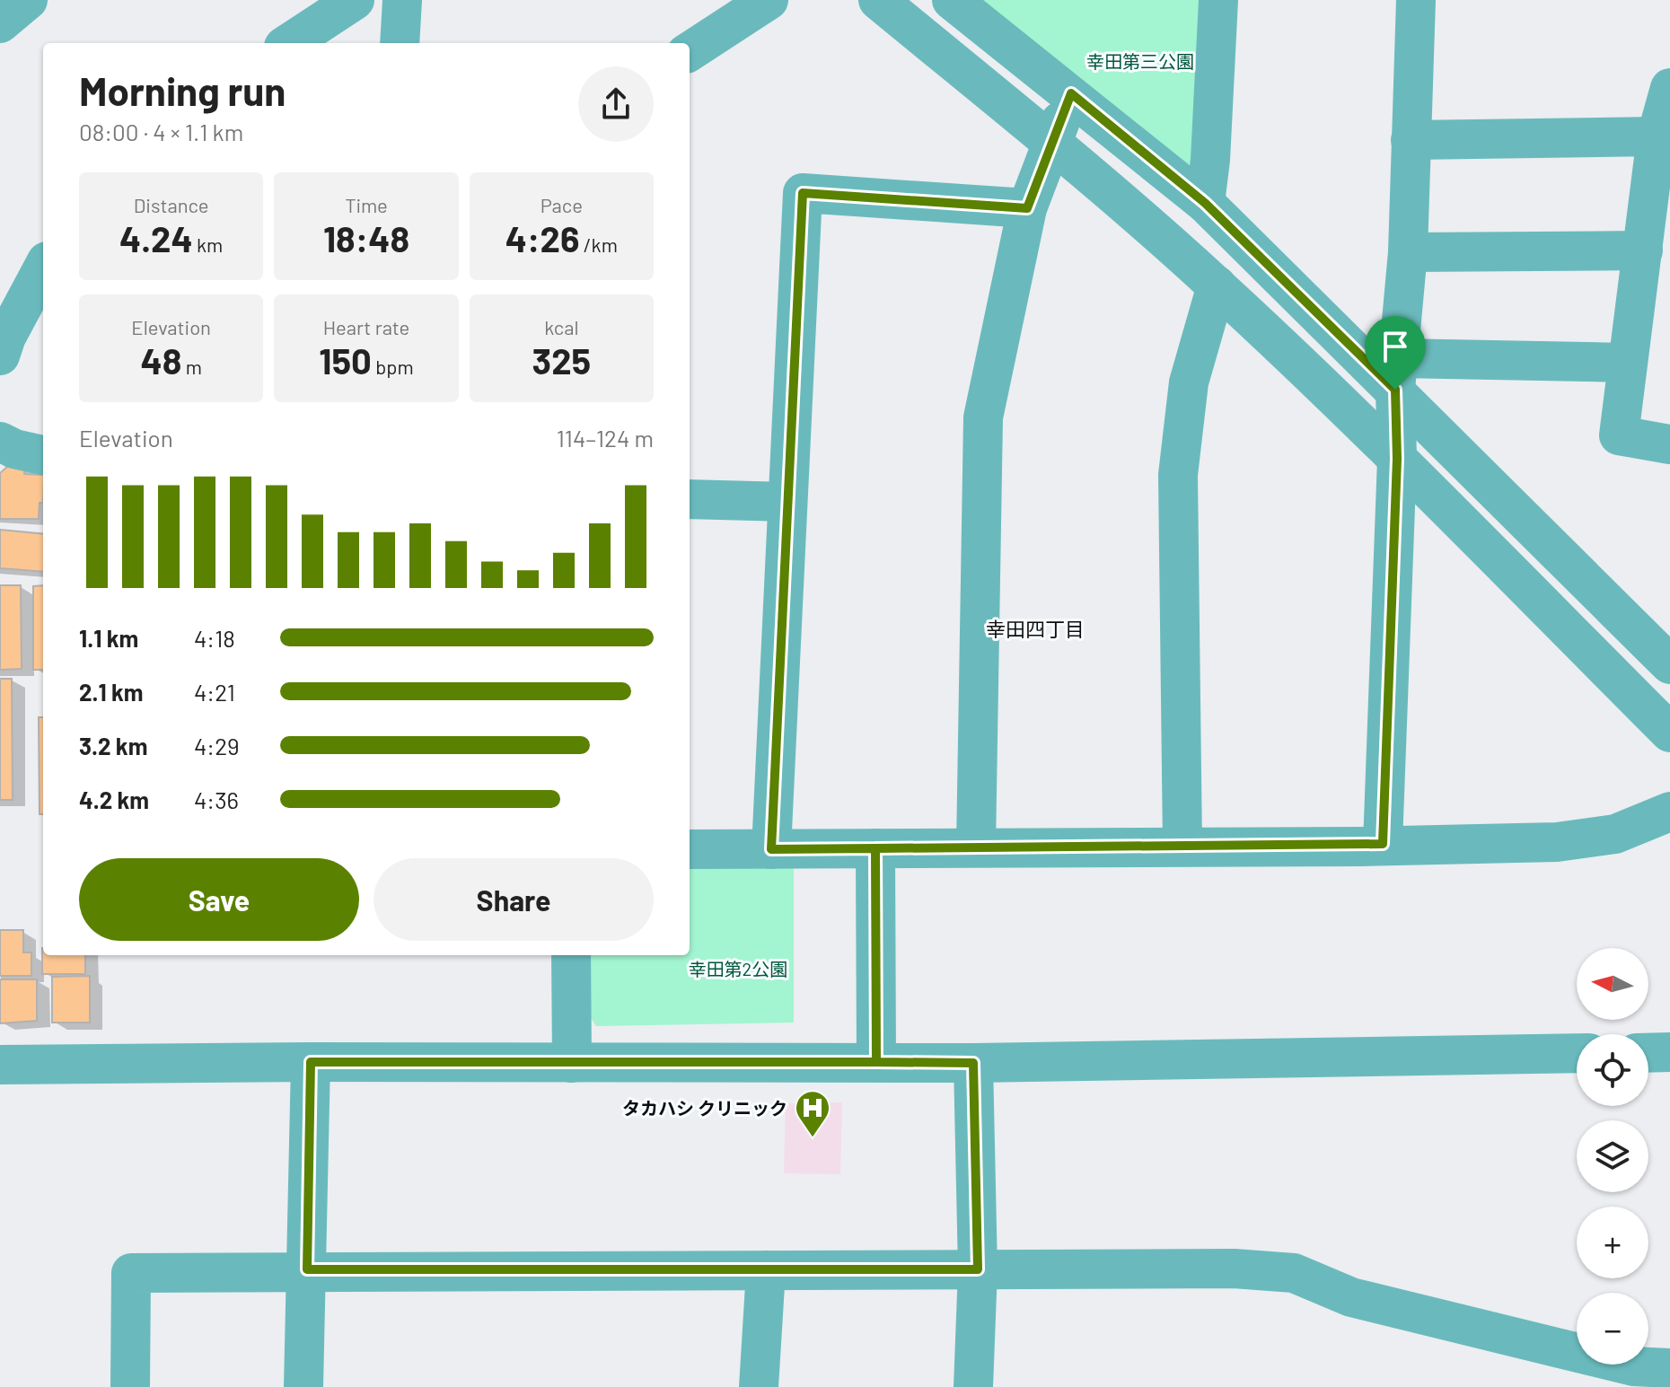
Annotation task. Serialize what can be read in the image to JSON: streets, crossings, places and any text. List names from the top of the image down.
{
  "districts": ["幸田四丁目"],
  "parks": ["幸田第三公園", "幸田第2公園"],
  "places": {
    "hospital": ["タカハシ クリニック"]
  },
  "north": "left",
  "page": {
    "heading": ["Morning run", "08:00 · 4 × 1.1 km"],
    "stats": [
      ["Distance", "4.24 km"],
      ["Time", "18:48"],
      ["Pace", "4:26 /km"],
      ["Elevation", "48 m"],
      ["Heart rate", "150 bpm"],
      ["kcal", "325"]
    ],
    "chart": ["Elevation", "114–124 m"],
    "list": [
      {
        "name": "1.1 km",
        "note": "4:18"
      },
      {
        "name": "2.1 km",
        "note": "4:21"
      },
      {
        "name": "3.2 km",
        "note": "4:29"
      },
      {
        "name": "4.2 km",
        "note": "4:36"
      }
    ],
    "buttons": ["Save", "Share"],
    "map_buttons": ["+", "−"]
  }
}
